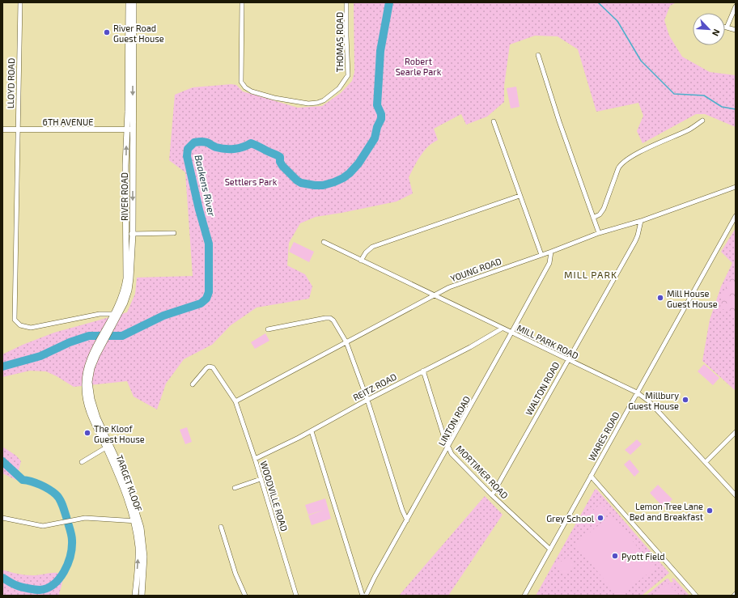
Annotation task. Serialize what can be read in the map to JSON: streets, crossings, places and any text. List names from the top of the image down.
{
  "streets": {
    "main road": ["RIVER ROAD", "TARGET KLOOF"],
    "street": [
      "THOMAS ROAD",
      "LLOYD ROAD",
      "6TH AVENUE",
      "YOUNG ROAD",
      "MILL PARK ROAD",
      "REITZ ROAD",
      "WALTON ROAD",
      "LINTON ROAD",
      "WARES ROAD",
      "MORTIMER ROAD",
      "WOODVILLE ROAD"
    ]
  },
  "crossings": [
    ["LLOYD ROAD", "6TH AVENUE"],
    ["LLOYD ROAD", "RIVER ROAD"],
    ["6TH AVENUE", "RIVER ROAD"],
    ["RIVER ROAD", "TARGET KLOOF"],
    ["YOUNG ROAD", "MILL PARK ROAD"],
    ["YOUNG ROAD", "WALTON ROAD"],
    ["YOUNG ROAD", "LINTON ROAD"],
    ["YOUNG ROAD", "WOODVILLE ROAD"],
    ["MILL PARK ROAD", "REITZ ROAD"],
    ["MILL PARK ROAD", "WALTON ROAD"],
    ["MILL PARK ROAD", "LINTON ROAD"],
    ["MILL PARK ROAD", "WARES ROAD"],
    ["REITZ ROAD", "MORTIMER ROAD"],
    ["REITZ ROAD", "WOODVILLE ROAD"],
    ["WALTON ROAD", "MORTIMER ROAD"],
    ["LINTON ROAD", "MORTIMER ROAD"],
    ["WARES ROAD", "MORTIMER ROAD"]
  ],
  "districts": ["MILL PARK"],
  "water": ["Baakens River"],
  "parks": ["Robert Searle Park", "Settlers Park"],
  "places": [
    "River Road Guest House",
    "Mill House Guest House",
    "Millbury Guest House",
    "The Kloof Guest House",
    "Lemon Tree Lane Bed and Breakfast",
    "Grey School",
    "Pyott Field"
  ],
  "north": "bottom right"
}
